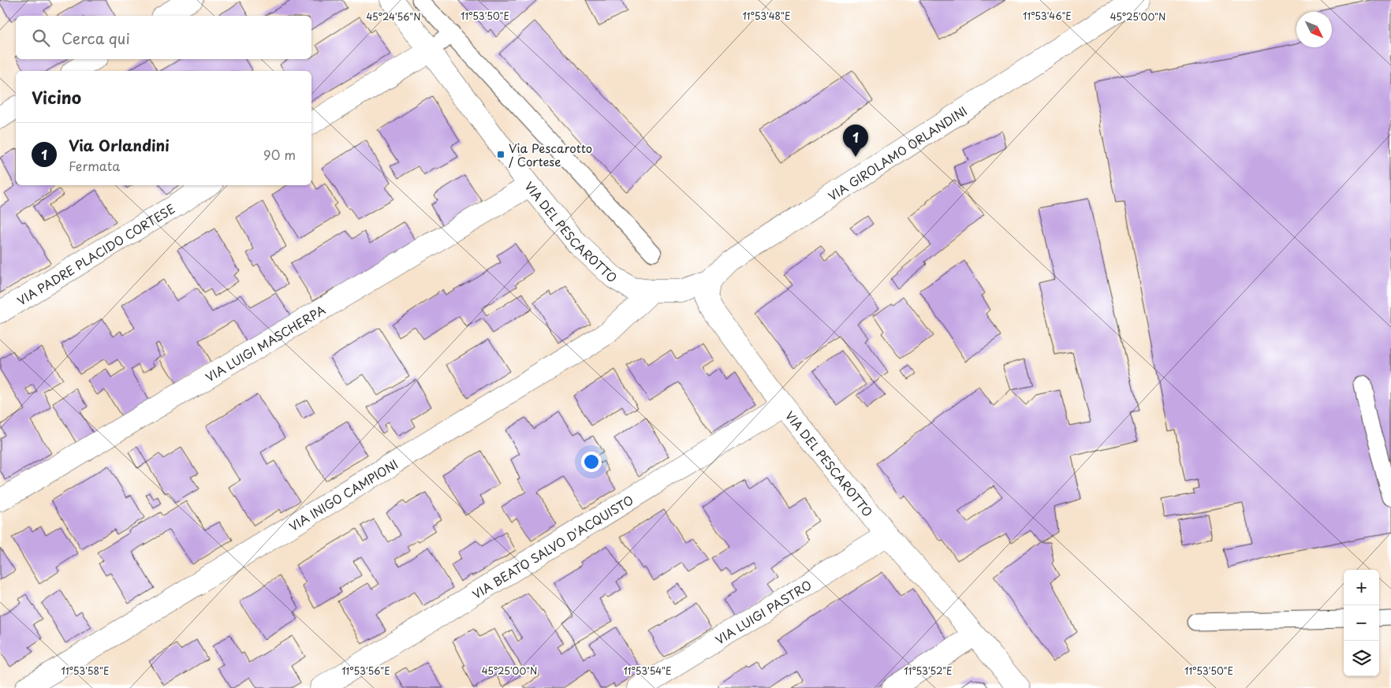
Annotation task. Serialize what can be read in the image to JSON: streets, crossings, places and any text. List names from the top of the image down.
{
  "streets": {
    "street": [
      "VIA GIROLAMO ORLANDINI",
      "VIA DEL PESCAROTTO",
      "VIA PADRE PLACIDO CORTESE",
      "VIA LUIGI MASCHERPA",
      "VIA INIGO CAMPIONI",
      "VIA BEATO SALVO D'ACQUISTO",
      "VIA LUIGI PASTRO"
    ]
  },
  "crossings": [
    ["VIA GIROLAMO ORLANDINI", "VIA DEL PESCAROTTO"],
    ["VIA GIROLAMO ORLANDINI", "VIA INIGO CAMPIONI"],
    ["VIA DEL PESCAROTTO", "VIA LUIGI MASCHERPA"],
    ["VIA DEL PESCAROTTO", "VIA INIGO CAMPIONI"],
    ["VIA DEL PESCAROTTO", "VIA BEATO SALVO D'ACQUISTO"],
    ["VIA DEL PESCAROTTO", "VIA LUIGI PASTRO"]
  ],
  "places": {
    "transit": ["Via Pescarotto / Cortese"]
  },
  "north": "bottom right",
  "page": {
    "search": "Cerca qui",
    "heading": "Vicino",
    "list": [
      {
        "mark": "1",
        "name": "Via Orlandini",
        "note": "Fermata",
        "value": "90 m"
      }
    ],
    "pins": "1",
    "map_buttons": ["+", "−"]
  },
  "coordinates": [
    "11°53'48\"E",
    "11°53'46\"E",
    "11°53'50\"E",
    "45°24'56\"N",
    "45°25'00\"N",
    "11°53'58\"E",
    "11°53'56\"E",
    "11°53'54\"E",
    "11°53'52\"E"
  ]
}
